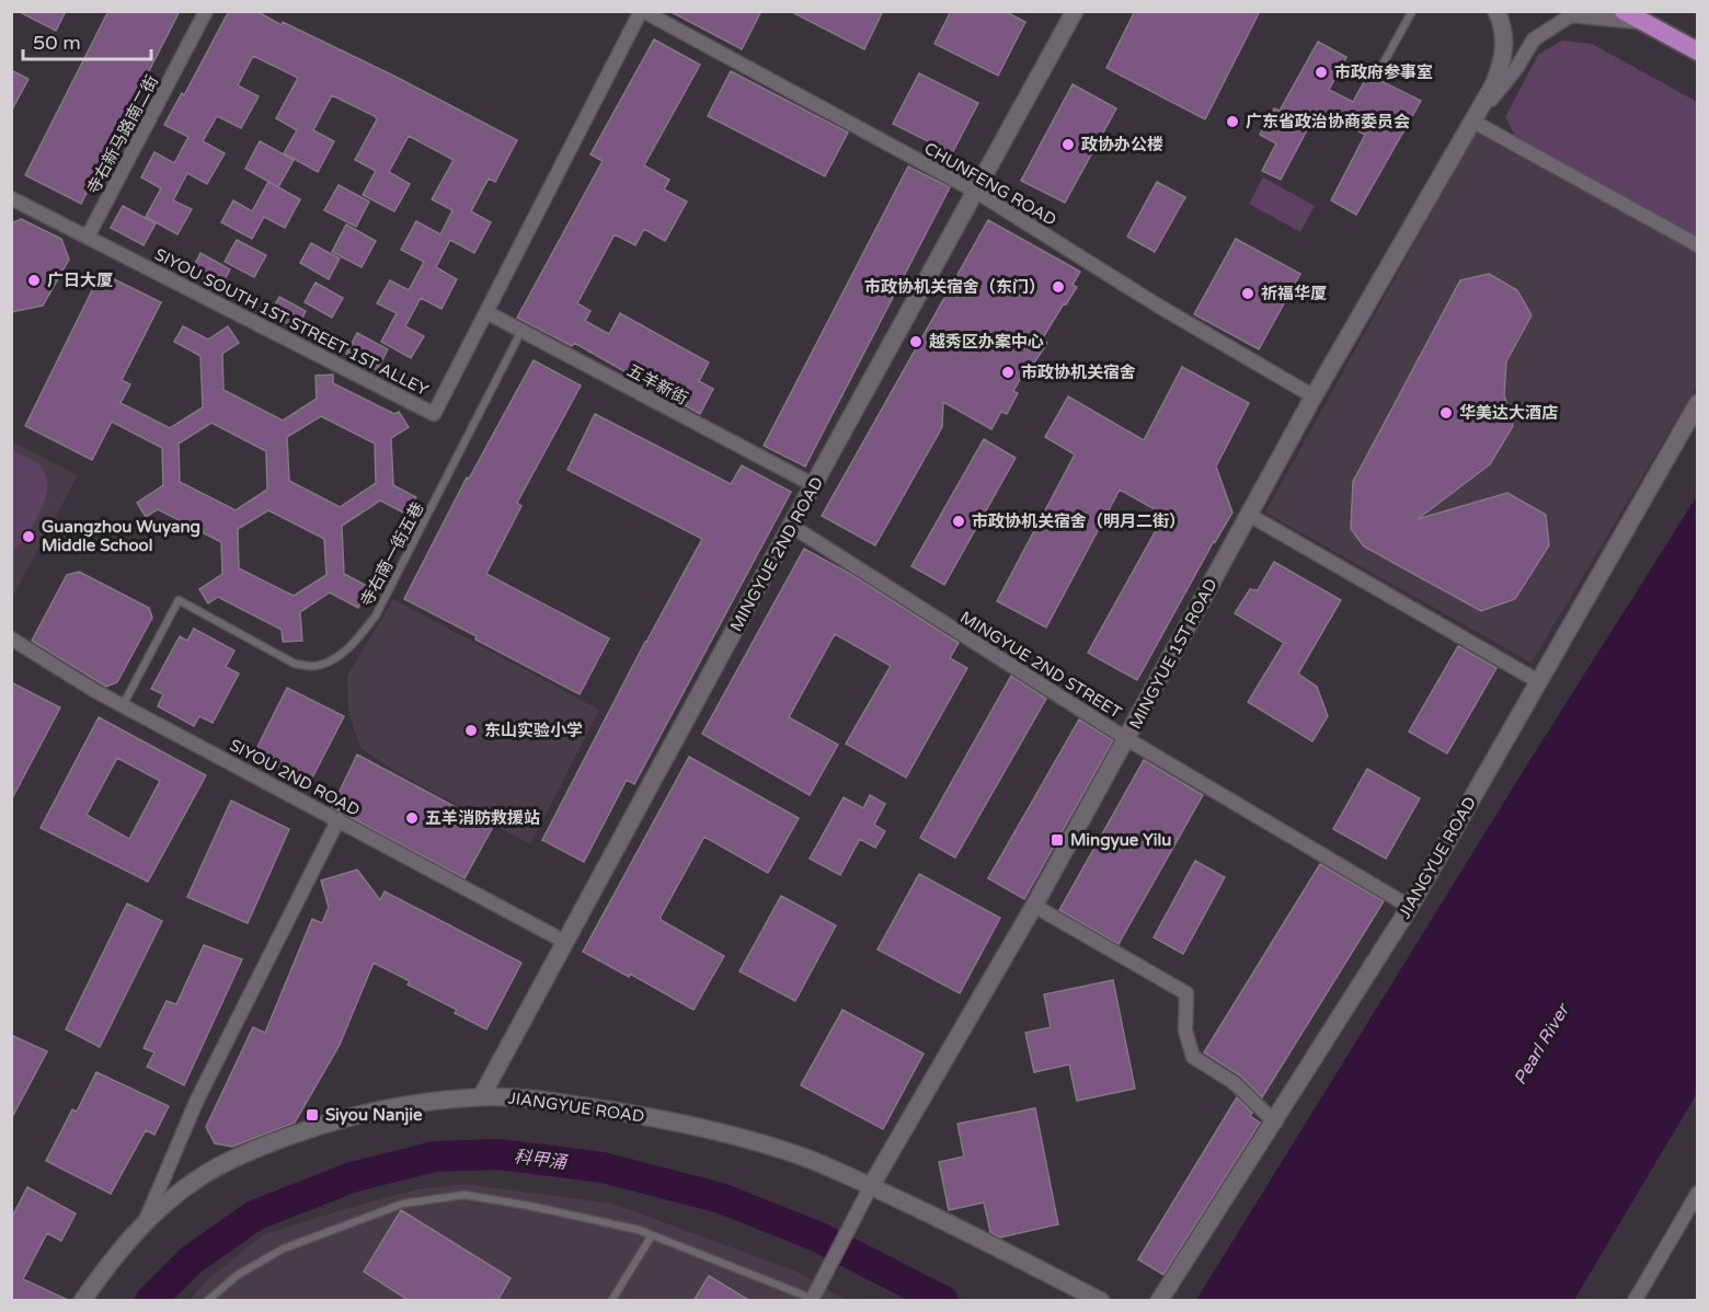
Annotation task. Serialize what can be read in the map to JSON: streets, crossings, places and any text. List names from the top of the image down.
{
  "streets": {
    "street": [
      "寺右新马路南二街",
      "CHUNFENG ROAD",
      "SIYOU SOUTH 1ST STREET 1ST ALLEY",
      "五羊新街",
      "MINGYUE 2ND ROAD",
      "MINGYUE 1ST ROAD",
      "MINGYUE 2ND STREET",
      "SIYOU 2ND ROAD",
      "JIANGYUE ROAD"
    ],
    "lane": ["寺右南一街五巷"]
  },
  "crossings": [
    ["寺右新马路南二街", "SIYOU SOUTH 1ST STREET 1ST ALLEY"],
    ["CHUNFENG ROAD", "SIYOU SOUTH 1ST STREET 1ST ALLEY"],
    ["CHUNFENG ROAD", "MINGYUE 2ND ROAD"],
    ["CHUNFENG ROAD", "MINGYUE 1ST ROAD"],
    ["SIYOU SOUTH 1ST STREET 1ST ALLEY", "五羊新街"],
    ["五羊新街", "寺右南一街五巷"],
    ["五羊新街", "MINGYUE 2ND ROAD"],
    ["寺右南一街五巷", "SIYOU 2ND ROAD"],
    ["MINGYUE 2ND ROAD", "MINGYUE 2ND STREET"],
    ["MINGYUE 2ND ROAD", "SIYOU 2ND ROAD"],
    ["MINGYUE 2ND ROAD", "JIANGYUE ROAD"],
    ["MINGYUE 1ST ROAD", "MINGYUE 2ND STREET"],
    ["MINGYUE 1ST ROAD", "JIANGYUE ROAD"],
    ["MINGYUE 2ND STREET", "JIANGYUE ROAD"]
  ],
  "water": ["Pearl River", "科甲涌"],
  "places": {
    "other": [
      "市政府参事室",
      "广东省政治协商委员会",
      "政协办公楼",
      "广日大厦",
      "市政协机关宿舍（东门）",
      "祈福华厦",
      "越秀区办案中心",
      "市政协机关宿舍",
      "华美达大酒店",
      "市政协机关宿舍（明月二街）",
      "Guangzhou Wuyang Middle School",
      "东山实验小学",
      "五羊消防救援站"
    ],
    "transit": ["Mingyue Yilu", "Siyou Nanjie"]
  },
  "scale_bar": "50 m"
}
